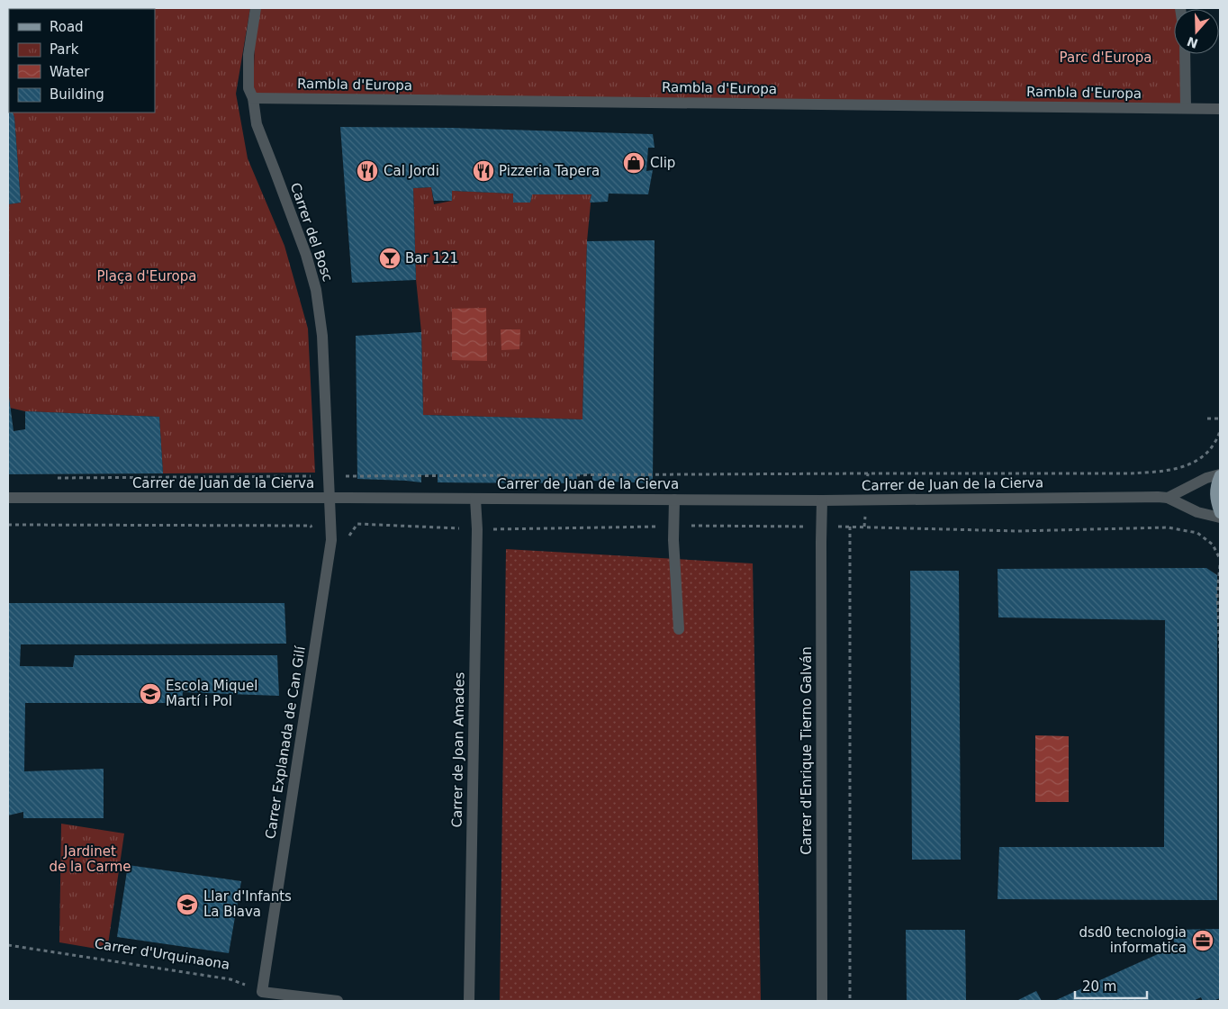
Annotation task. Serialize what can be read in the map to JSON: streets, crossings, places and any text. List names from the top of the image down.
{
  "streets": {
    "street": [
      "Rambla d'Europa",
      "Carrer del Bosc",
      "Carrer de Juan de la Cierva",
      "Carrer Explanada de Can Gilí",
      "Carrer de Joan Amades",
      "Carrer d'Enrique Tierno Galván"
    ],
    "path": ["Carrer d'Urquinaona"]
  },
  "crossings": [
    ["Rambla d'Europa", "Carrer del Bosc"],
    ["Carrer del Bosc", "Carrer de Juan de la Cierva"],
    ["Carrer del Bosc", "Carrer Explanada de Can Gilí"],
    ["Carrer de Juan de la Cierva", "Carrer Explanada de Can Gilí"],
    ["Carrer de Juan de la Cierva", "Carrer de Joan Amades"],
    ["Carrer de Juan de la Cierva", "Carrer d'Enrique Tierno Galván"],
    ["Carrer Explanada de Can Gilí", "Carrer d'Urquinaona"]
  ],
  "parks": ["Parc d'Europa", "Plaça d'Europa", "Jardinet de la Carme"],
  "places": {
    "shop": ["Clip"],
    "restaurant": ["Cal Jordi", "Pizzeria Tapera"],
    "bar": ["Bar 121"],
    "school or university": ["Escola Miquel Martí i Pol", "Llar d'Infants La Blava"],
    "office": ["dsd0 tecnologia informatica"]
  },
  "legend": [
    "Road",
    "Park",
    "Water",
    "Building"
  ],
  "scale_bar": "20 m",
  "north": "bottom"
}
